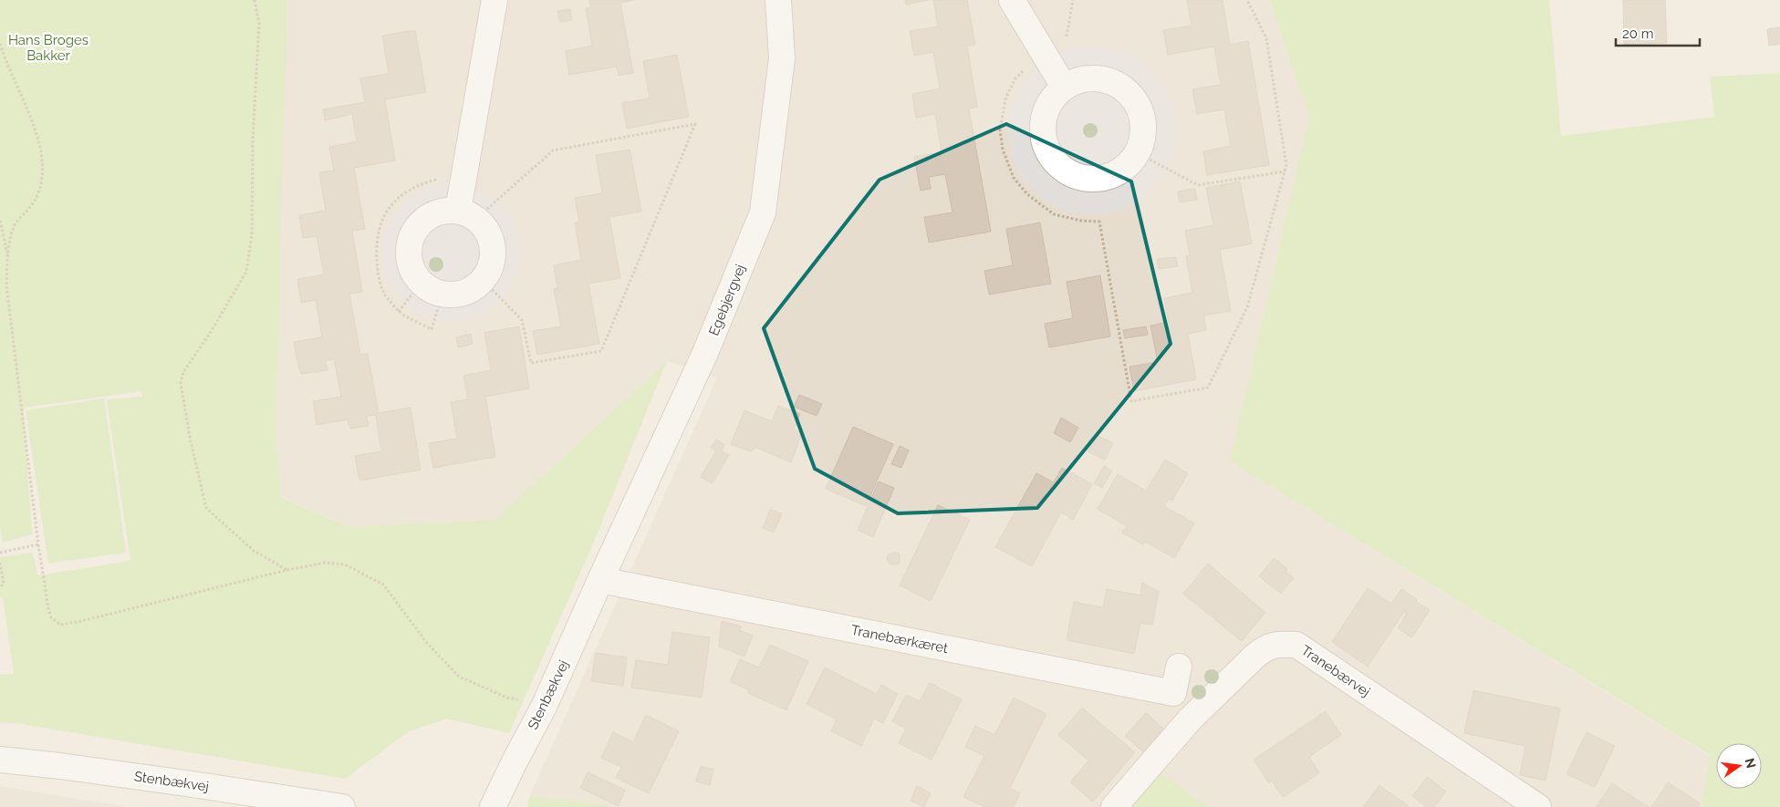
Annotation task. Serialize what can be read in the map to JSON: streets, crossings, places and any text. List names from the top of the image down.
{
  "streets": {
    "street": [
      "Egebjergvej",
      "Tranebærkæret",
      "Tranebærvej",
      "Stenbækvej"
    ]
  },
  "crossings": [
    ["Egebjergvej", "Tranebærkæret"],
    ["Egebjergvej", "Stenbækvej"],
    ["Tranebærkæret", "Stenbækvej"]
  ],
  "parks": ["Hans Broges Bakker"],
  "scale_bar": "20 m",
  "north": "right"
}
